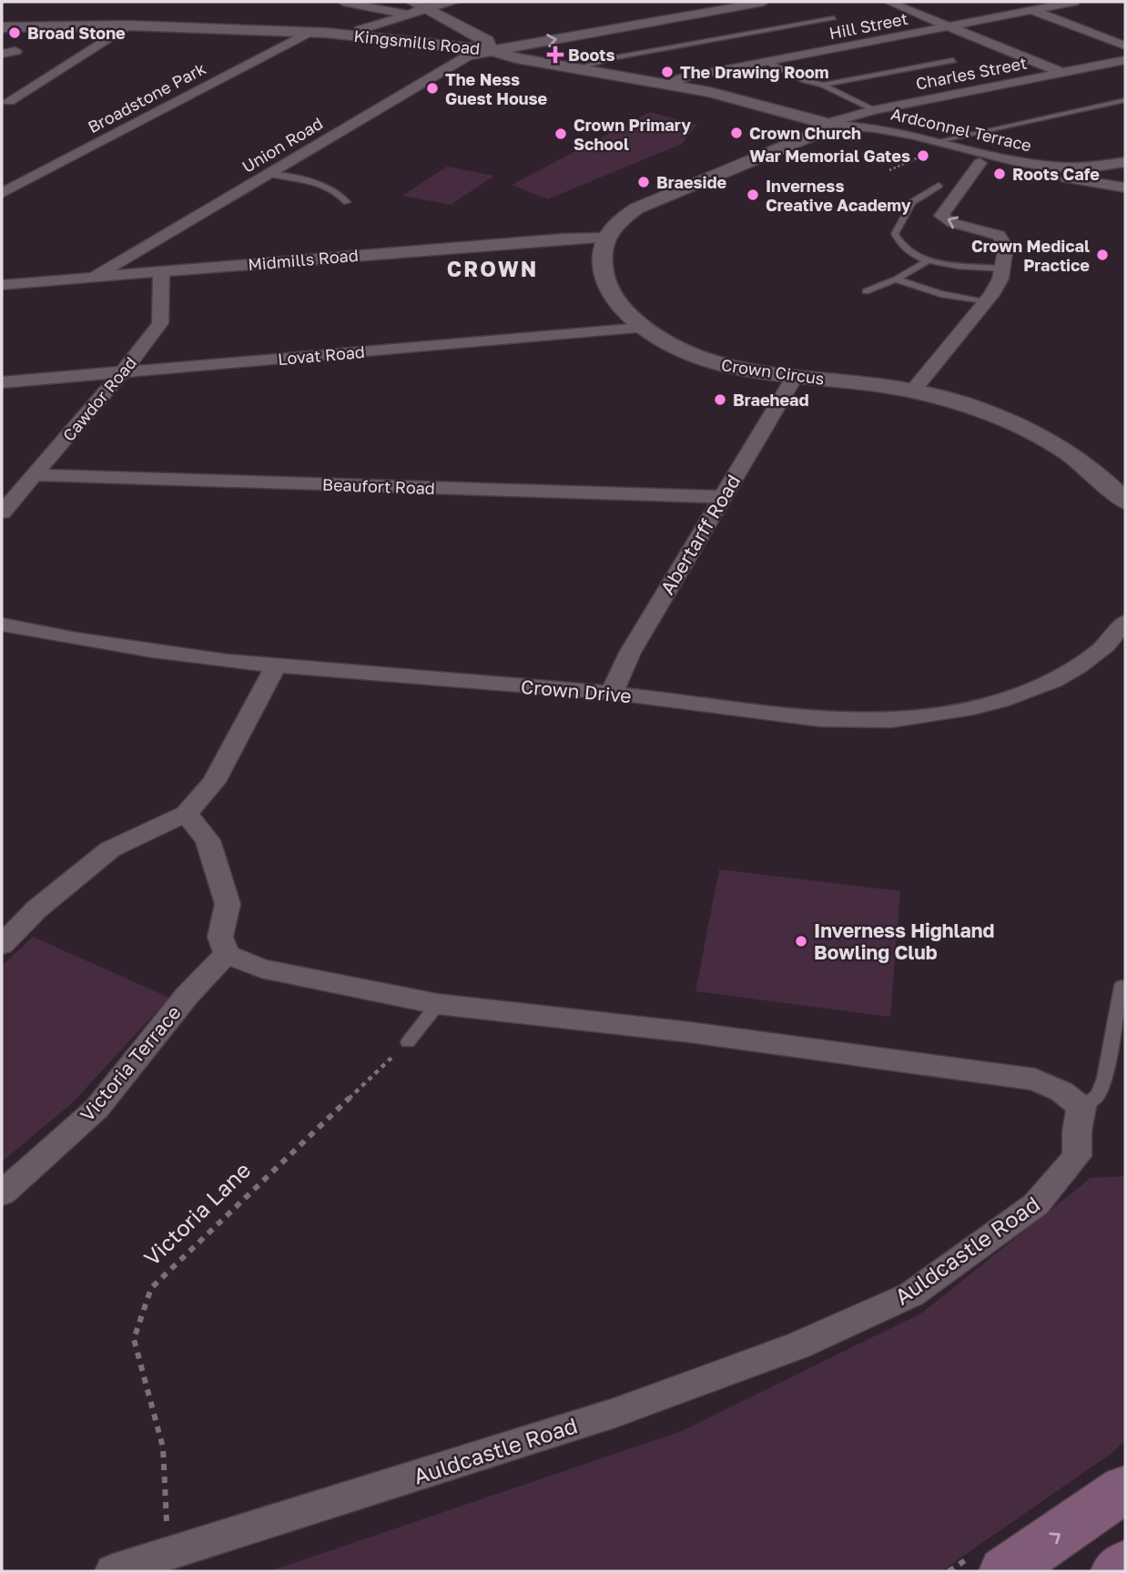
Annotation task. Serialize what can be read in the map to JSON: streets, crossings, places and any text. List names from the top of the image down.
{
  "streets": {
    "street": [
      "Hill Street",
      "Kingsmills Road",
      "Charles Street",
      "Broadstone Park",
      "Ardconnel Terrace",
      "Union Road",
      "Midmills Road",
      "Lovat Road",
      "Crown Circus",
      "Cawdor Road",
      "Beaufort Road",
      "Abertarff Road",
      "Crown Drive",
      "Victoria Terrace",
      "Auldcastle Road"
    ],
    "path": ["Victoria Lane"]
  },
  "crossings": [
    ["Hill Street", "Kingsmills Road"],
    ["Kingsmills Road", "Charles Street"],
    ["Kingsmills Road", "Broadstone Park"],
    ["Kingsmills Road", "Ardconnel Terrace"],
    ["Kingsmills Road", "Union Road"],
    ["Charles Street", "Ardconnel Terrace"],
    ["Union Road", "Midmills Road"],
    ["Midmills Road", "Crown Circus"],
    ["Midmills Road", "Cawdor Road"],
    ["Lovat Road", "Crown Circus"],
    ["Lovat Road", "Cawdor Road"],
    ["Crown Circus", "Abertarff Road"],
    ["Cawdor Road", "Beaufort Road"],
    ["Beaufort Road", "Abertarff Road"],
    ["Abertarff Road", "Crown Drive"],
    ["Victoria Lane", "Auldcastle Road"]
  ],
  "districts": ["CROWN"],
  "places": {
    "other": [
      "Broad Stone",
      "The Drawing Room",
      "The Ness Guest House",
      "Crown Church",
      "Crown Primary School",
      "War Memorial Gates",
      "Roots Cafe",
      "Braeside",
      "Inverness Creative Academy",
      "Crown Medical Practice",
      "Braehead",
      "Inverness Highland Bowling Club"
    ],
    "health": ["Boots"]
  }
}
